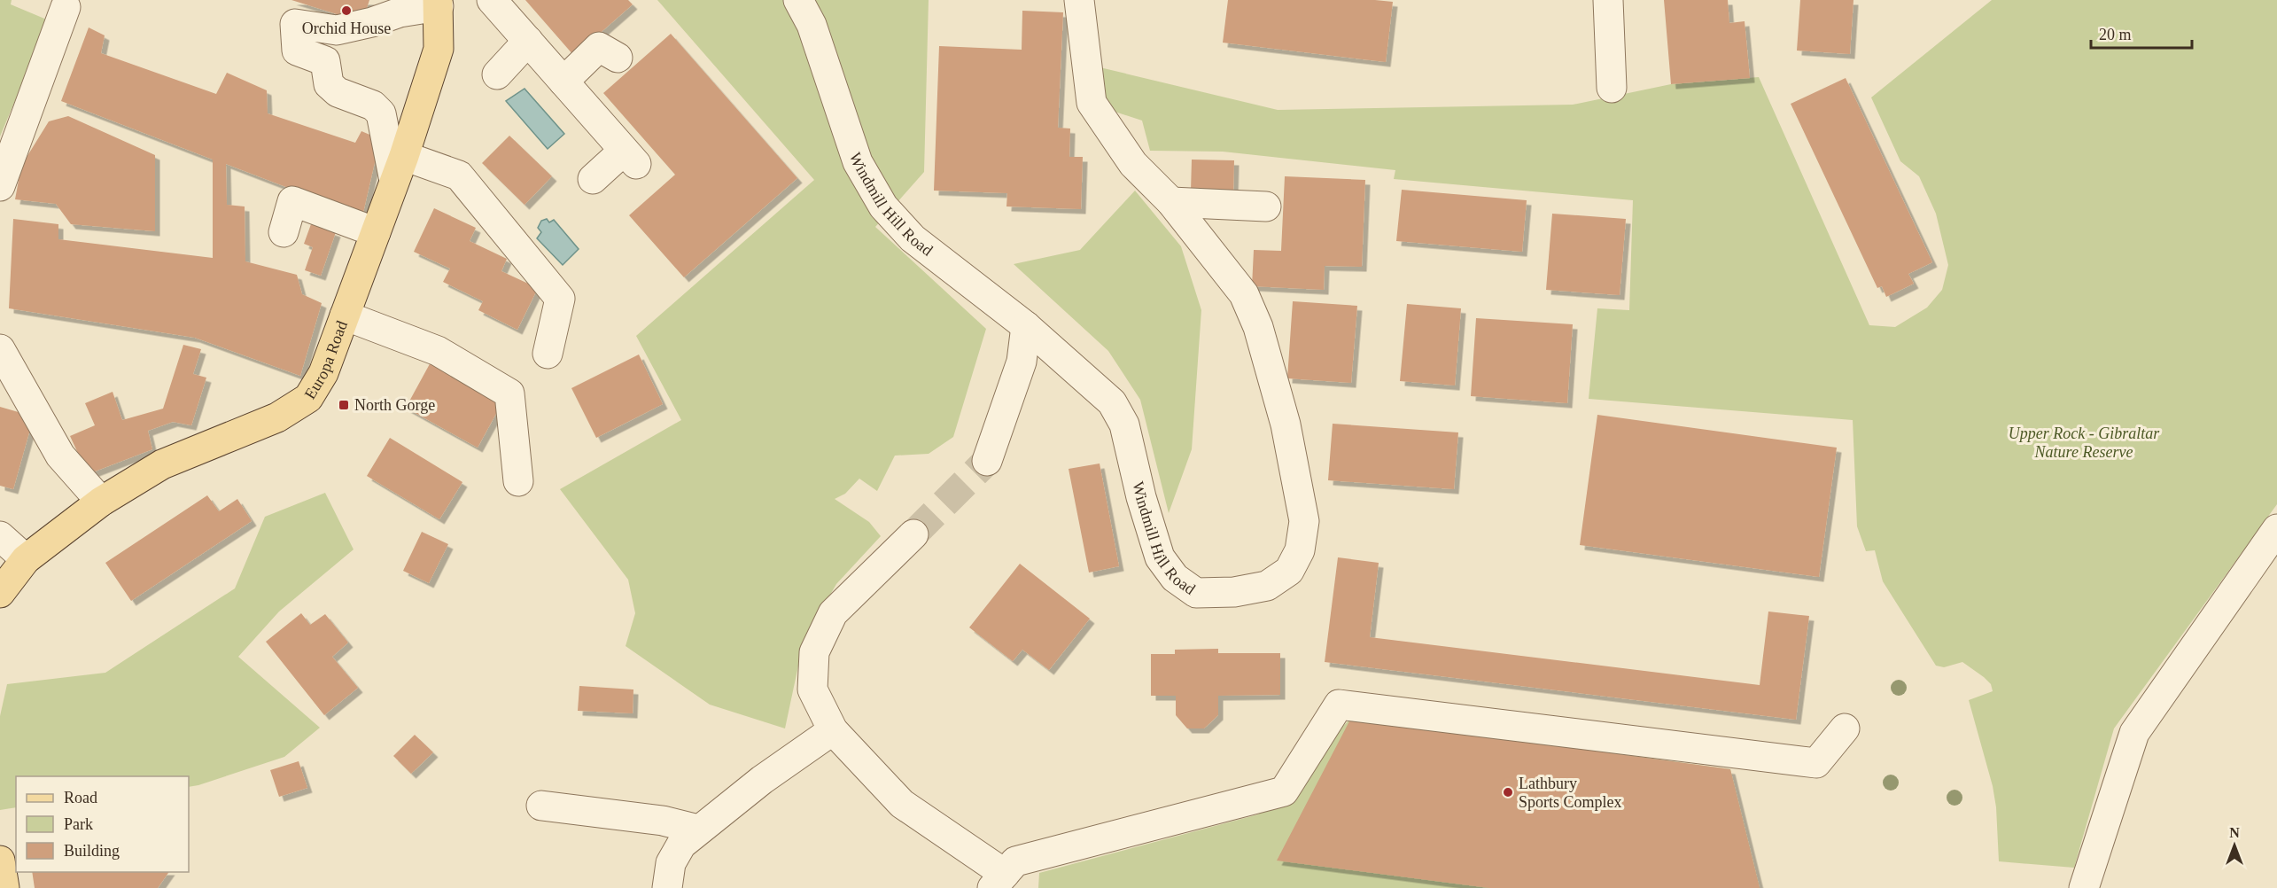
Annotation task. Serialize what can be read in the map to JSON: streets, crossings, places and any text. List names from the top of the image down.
{
  "streets": {
    "main road": ["Europa Road"],
    "street": ["Windmill Hill Road"]
  },
  "parks": ["Upper Rock - Gibraltar Nature Reserve"],
  "places": {
    "other": ["Orchid House", "Lathbury Sports Complex"],
    "transit": ["North Gorge"]
  },
  "legend": ["Road", "Park", "Building"],
  "scale_bar": "20 m",
  "north": "top"
}
